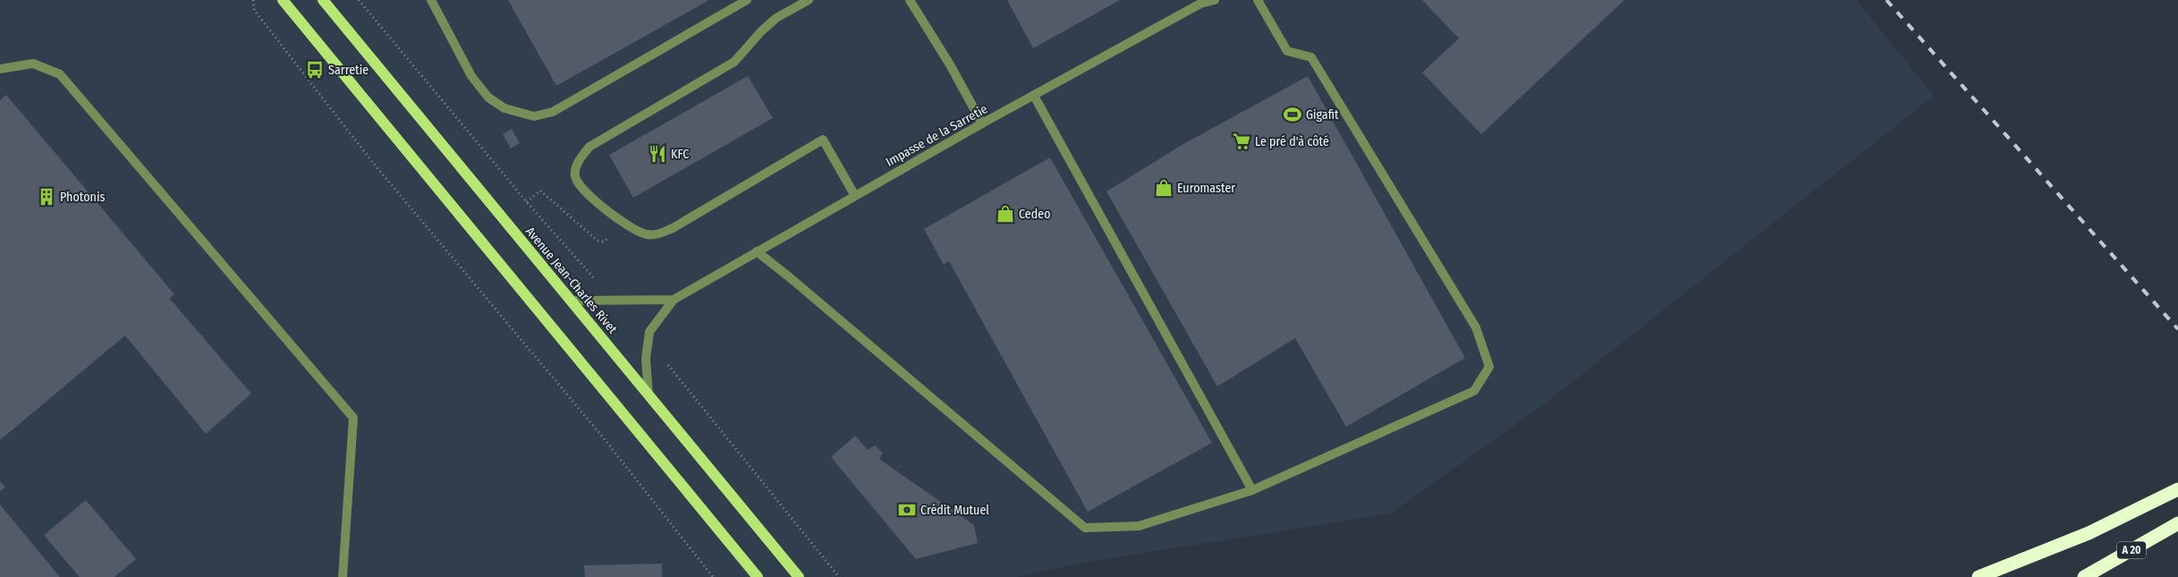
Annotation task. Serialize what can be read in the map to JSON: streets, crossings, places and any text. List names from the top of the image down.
{
  "streets": {
    "highway": ["A 20"],
    "main road": ["Avenue Jean-Charles Rivet"],
    "street": ["Impasse de la Sarretie"]
  },
  "places": {
    "bus stop": ["Sarretie"],
    "sports": ["Gigafit"],
    "supermarket": ["Le pré d'à côté"],
    "restaurant": ["KFC"],
    "shop": ["Euromaster", "Cedeo"],
    "building": ["Photonis"],
    "bank": ["Crédit Mutuel"]
  }
}
